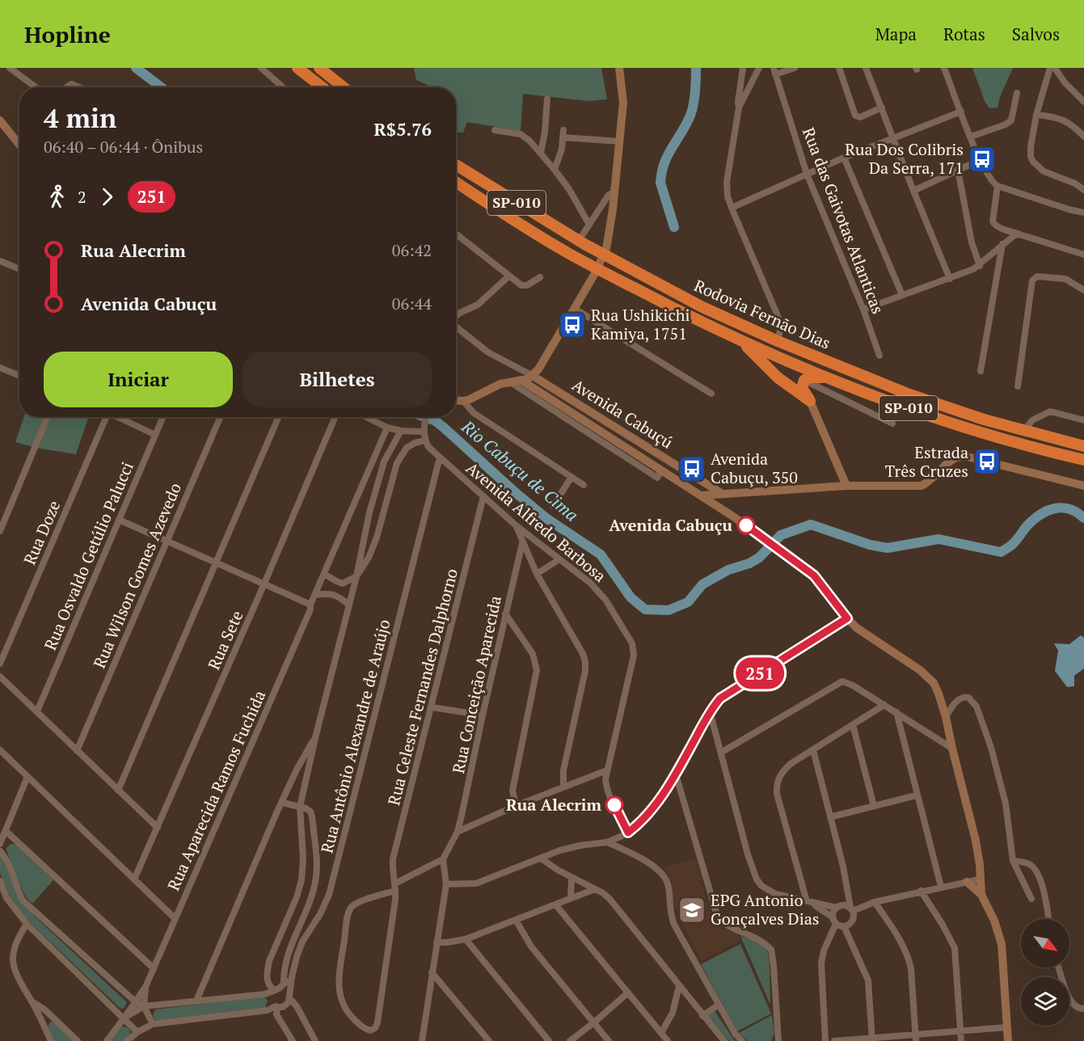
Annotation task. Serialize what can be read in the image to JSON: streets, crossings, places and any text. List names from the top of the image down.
{
  "streets": {
    "highway": ["SP-010", "Rodovia Fernão Dias"],
    "main road": ["Avenida Cabuçú"],
    "street": [
      "Rua das Gaivotas Atlanticas",
      "Avenida Alfredo Barbosa",
      "Rua Doze",
      "Rua Osvaldo Getúlio Palucci",
      "Rua Wilson Gomes Azevedo",
      "Rua Sete",
      "Rua Conceição Aparecida",
      "Rua Celeste Fernandes Dalphorno",
      "Rua Antônio Alexandre de Araújo",
      "Rua Aparecida Ramos Fuchida"
    ]
  },
  "crossings": [
    ["Avenida Alfredo Barbosa", "Rua Celeste Fernandes Dalphorno"],
    ["Avenida Alfredo Barbosa", "Rua Antônio Alexandre de Araújo"]
  ],
  "water": ["Rio Cabuçu de Cima"],
  "places": {
    "bus stop": [
      "Rua Dos Colibris Da Serra, 171",
      "Rua Ushikichi Kamiya, 1751",
      "Estrada Três Cruzes",
      "Avenida Cabuçu, 350"
    ],
    "other": ["Avenida Cabuçu", "Rua Alecrim"],
    "school or university": ["EPG Antonio Gonçalves Dias"]
  },
  "lines": ["bus line 251"],
  "north": "bottom right",
  "page": {
    "header": "Hopline",
    "nav": ["Mapa", "Rotas", "Salvos"],
    "on_map": "251",
    "heading": ["4 min", "06:40 – 06:44 · Ônibus", "R$5.76"],
    "legs": ["2", "251"],
    "list": [
      {
        "name": "Rua Alecrim",
        "value": "06:42"
      },
      {
        "name": "Avenida Cabuçu",
        "value": "06:44"
      }
    ],
    "buttons": ["Iniciar", "Bilhetes"]
  }
}
